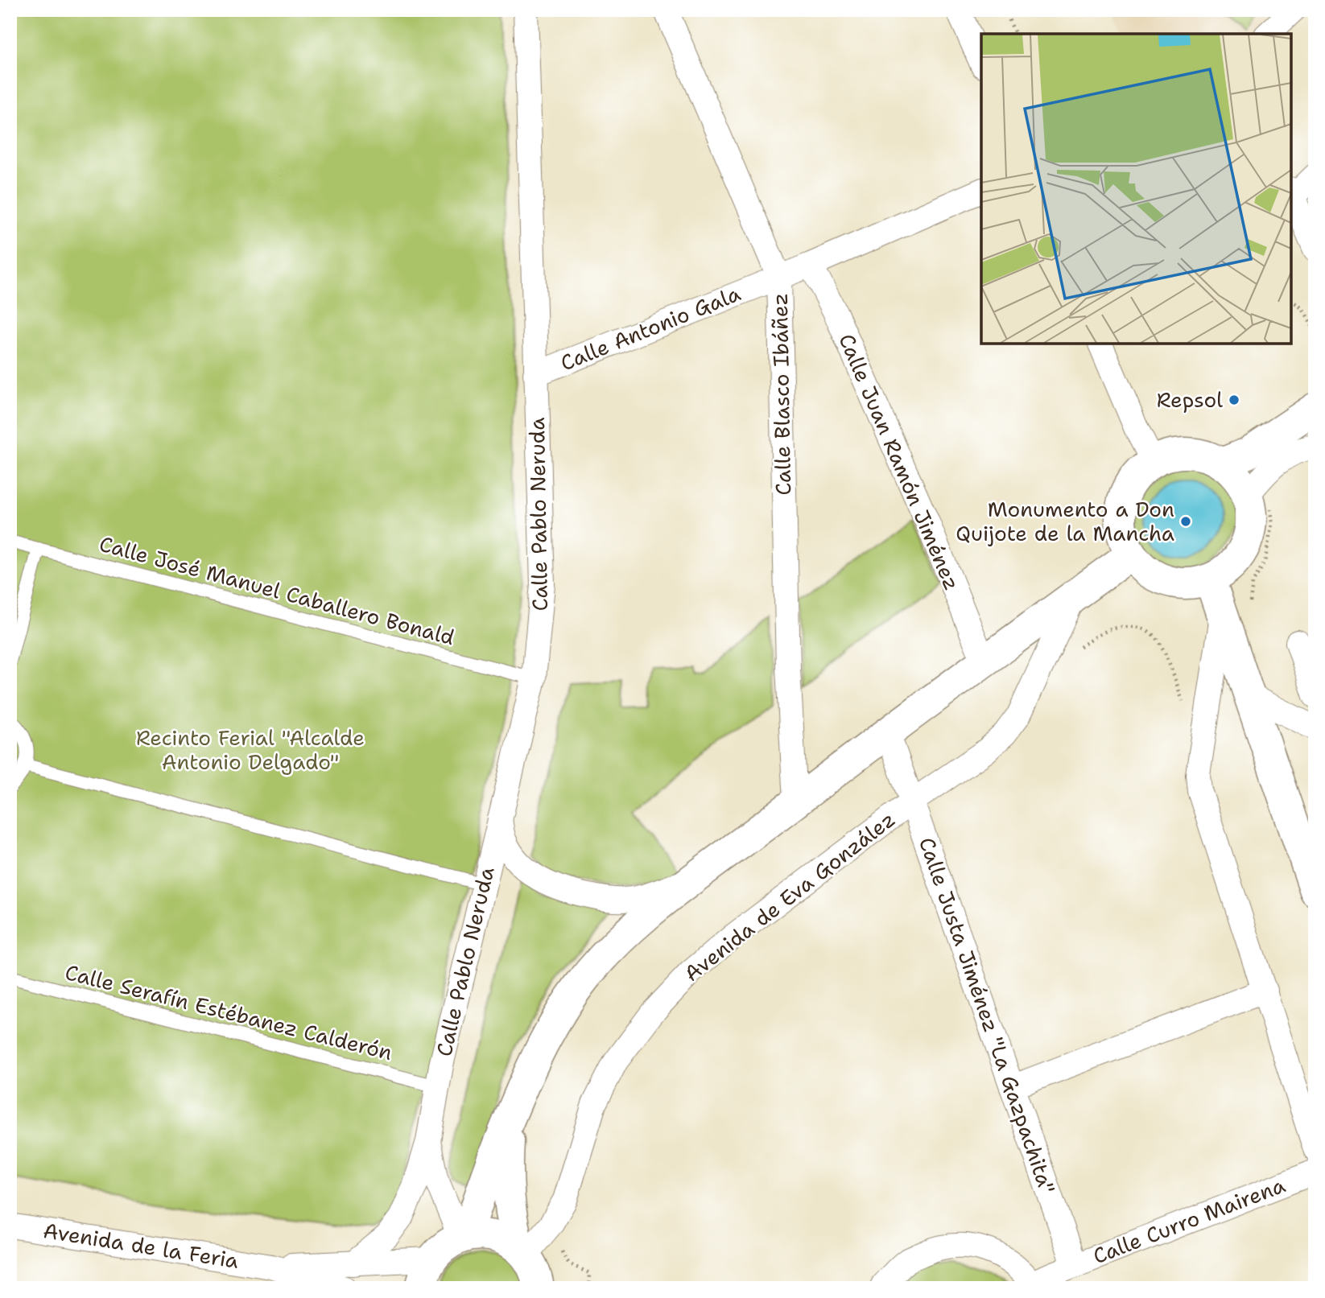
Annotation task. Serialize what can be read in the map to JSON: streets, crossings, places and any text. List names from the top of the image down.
{
  "streets": {
    "main road": ["Avenida de Eva González"],
    "street": [
      "Calle Antonio Gala",
      "Calle Blasco Ibáñez",
      "Calle Juan Ramón Jiménez",
      "Calle Pablo Neruda",
      "Calle Justa Jiménez \"La Gazpachita\"",
      "Calle Curro Mairena",
      "Avenida de la Feria"
    ],
    "lane": ["Calle José Manuel Caballero Bonald", "Calle Serafín Estébanez Calderón"]
  },
  "crossings": [
    ["Calle Antonio Gala", "Calle Blasco Ibáñez"],
    ["Calle Antonio Gala", "Calle Juan Ramón Jiménez"],
    ["Calle Antonio Gala", "Calle Pablo Neruda"],
    ["Calle Blasco Ibáñez", "Avenida de Eva González"],
    ["Calle Juan Ramón Jiménez", "Avenida de Eva González"],
    ["Calle Pablo Neruda", "Calle José Manuel Caballero Bonald"],
    ["Calle Pablo Neruda", "Calle Serafín Estébanez Calderón"],
    ["Avenida de Eva González", "Calle Justa Jiménez \"La Gazpachita\""],
    ["Calle Justa Jiménez \"La Gazpachita\"", "Calle Curro Mairena"]
  ],
  "parks": ["Recinto Ferial \"Alcalde Antonio Delgado\""],
  "places": ["Repsol", "Monumento a Don Quijote de la Mancha"]
}
